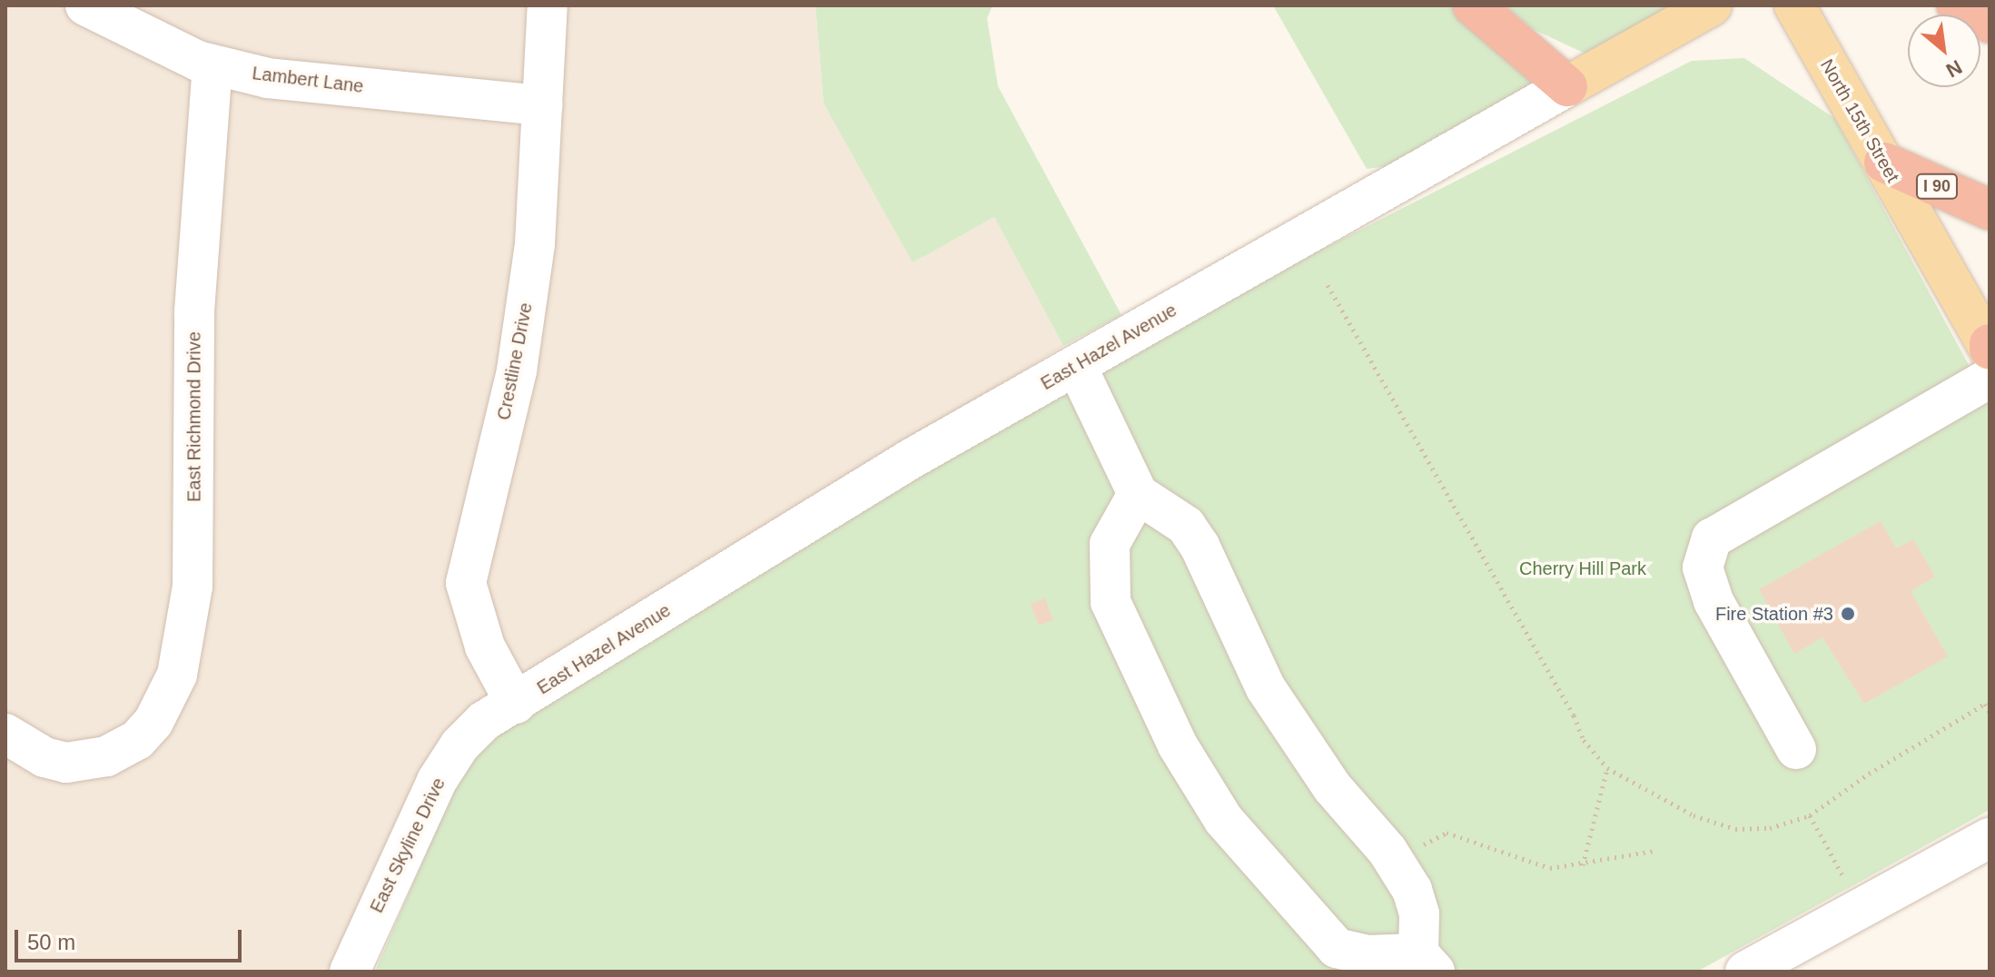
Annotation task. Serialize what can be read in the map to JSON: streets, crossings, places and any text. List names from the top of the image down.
{
  "streets": {
    "highway": ["I 90"],
    "main road": ["North 15th Street", "East Hazel Avenue"],
    "street": [
      "Lambert Lane",
      "Crestline Drive",
      "East Richmond Drive",
      "East Skyline Drive"
    ]
  },
  "crossings": [
    ["Lambert Lane", "Crestline Drive"],
    ["Lambert Lane", "East Richmond Drive"],
    ["North 15th Street", "I 90"],
    ["East Hazel Avenue", "Crestline Drive"],
    ["East Hazel Avenue", "East Skyline Drive"],
    ["Crestline Drive", "East Skyline Drive"]
  ],
  "parks": ["Cherry Hill Park"],
  "places": ["Fire Station #3"],
  "scale_bar": "50 m",
  "north": "bottom right"
}
